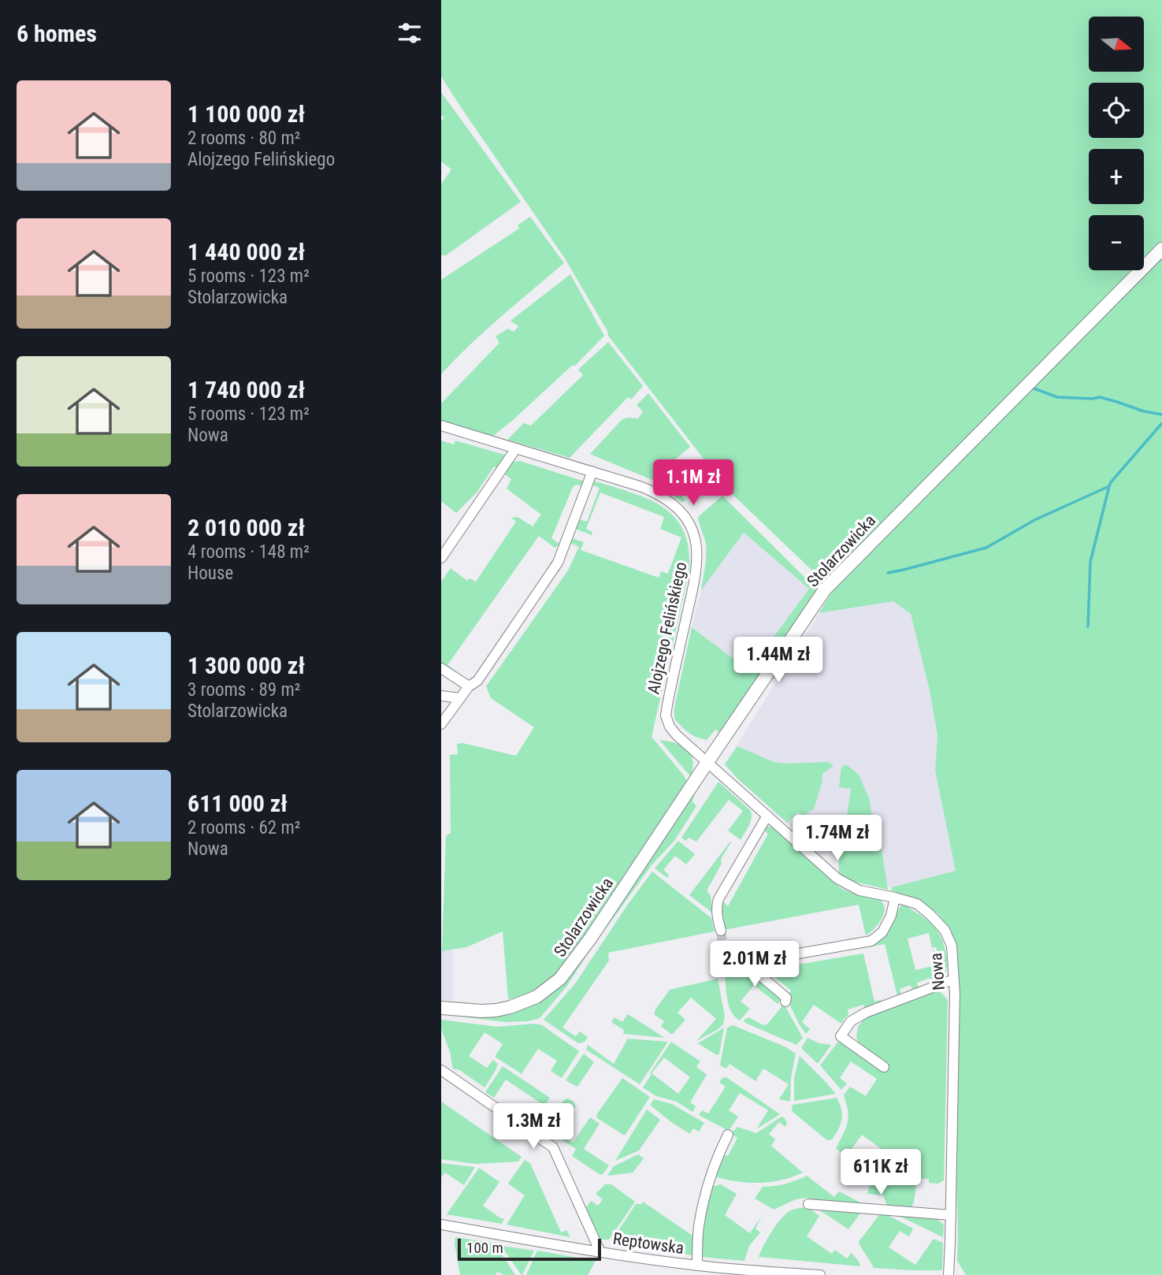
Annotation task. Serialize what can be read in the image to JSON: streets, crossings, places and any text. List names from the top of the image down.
{
  "streets": {
    "street": [
      "Stolarzowicka",
      "Alojzego Felińskiego",
      "Nowa",
      "Reptowska"
    ]
  },
  "crossings": [
    ["Stolarzowicka", "Alojzego Felińskiego"],
    ["Stolarzowicka", "Nowa"],
    ["Alojzego Felińskiego", "Nowa"]
  ],
  "scale_bar": "100 m",
  "north": "right",
  "page": {
    "heading": "6 homes",
    "map_buttons": ["+", "−"],
    "list": [
      {
        "name": "1 100 000 zł",
        "note": "2 rooms · 80 m² · Alojzego Felińskiego"
      },
      {
        "name": "1 440 000 zł",
        "note": "5 rooms · 123 m² · Stolarzowicka"
      },
      {
        "name": "1 740 000 zł",
        "note": "5 rooms · 123 m² · Nowa"
      },
      {
        "name": "2 010 000 zł",
        "note": "4 rooms · 148 m² · House"
      },
      {
        "name": "1 300 000 zł",
        "note": "3 rooms · 89 m² · Stolarzowicka"
      },
      {
        "name": "611 000 zł",
        "note": "2 rooms · 62 m² · Nowa"
      }
    ],
    "price": [
      "1.1M zł",
      "1.44M zł",
      "1.74M zł",
      "2.01M zł",
      "1.3M zł",
      "611K zł"
    ],
    "scale": "100 m"
  }
}
